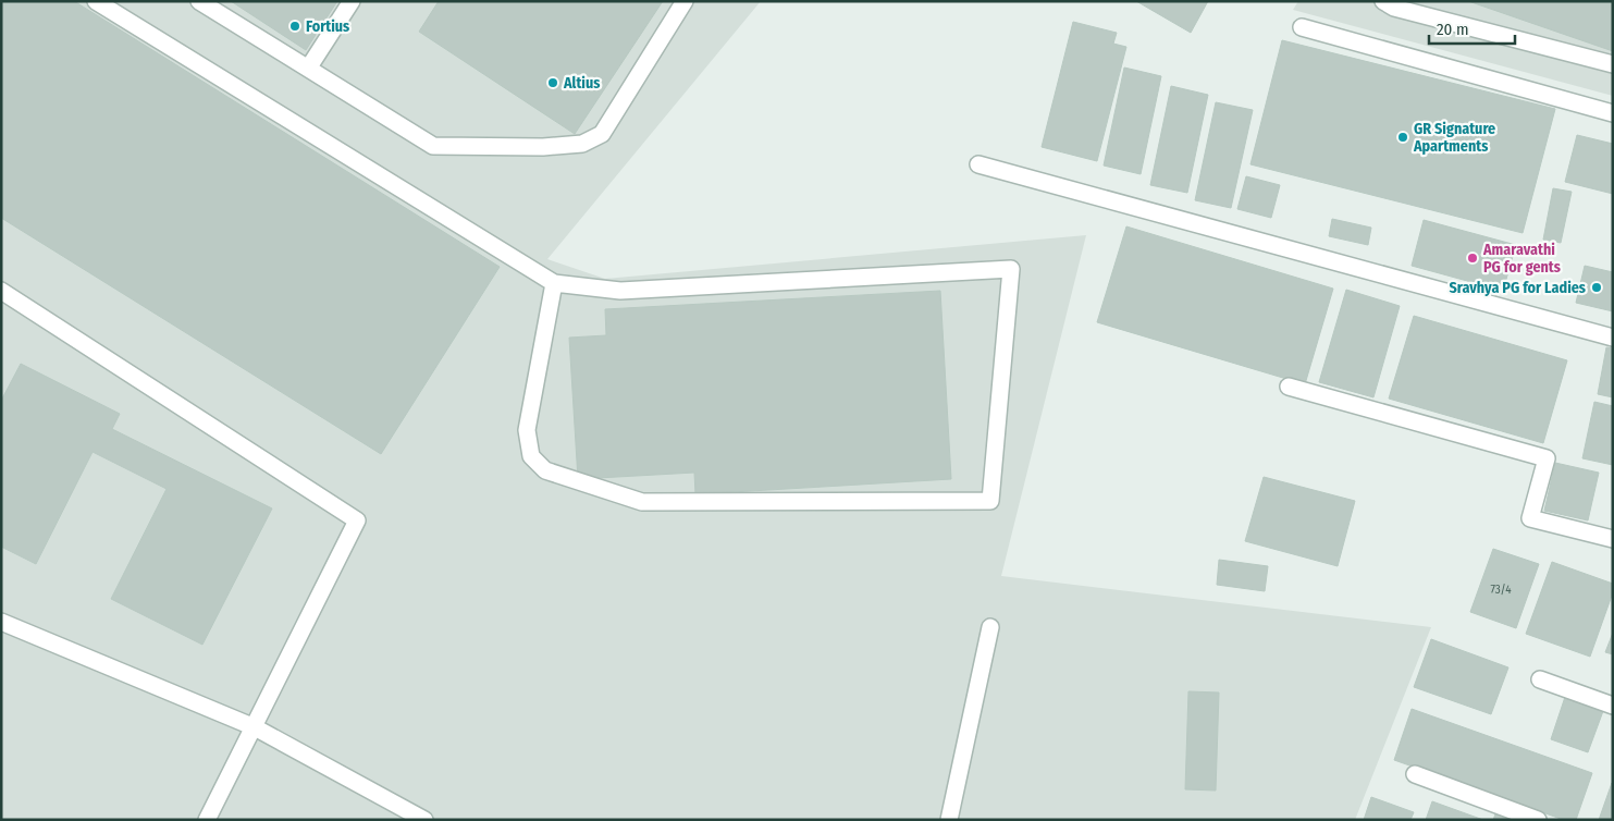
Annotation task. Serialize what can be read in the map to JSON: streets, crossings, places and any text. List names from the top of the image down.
{
  "places": [
    "Fortius",
    "Altius",
    "GR Signature Apartments",
    "Amaravathi PG for gents",
    "Sravhya PG for Ladies"
  ],
  "house_numbers": ["73/4"],
  "scale_bar": "20 m"
}
